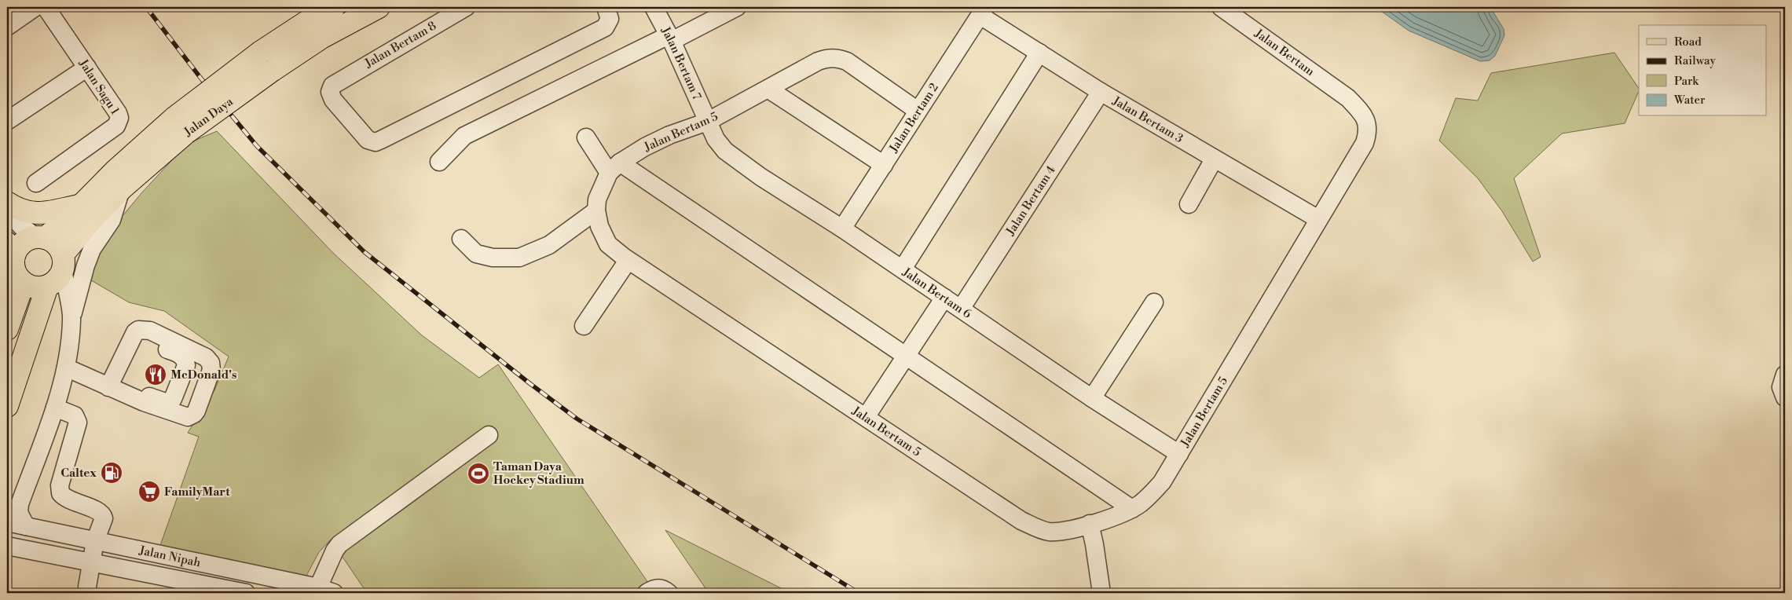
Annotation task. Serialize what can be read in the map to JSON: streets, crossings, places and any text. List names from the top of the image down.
{
  "streets": {
    "main road": ["Jalan Daya"],
    "street": [
      "Jalan Bertam 8",
      "Jalan Bertam",
      "Jalan Bertam 7",
      "Jalan Sagu 1",
      "Jalan Bertam 2",
      "Jalan Bertam 3",
      "Jalan Bertam 5",
      "Jalan Bertam 4",
      "Jalan Bertam 6",
      "Jalan Nipah"
    ]
  },
  "crossings": [
    ["Jalan Bertam", "Jalan Bertam 5"],
    ["Jalan Bertam 7", "Jalan Bertam 5"],
    ["Jalan Bertam 7", "Jalan Bertam 6"],
    ["Jalan Bertam 2", "Jalan Bertam 3"],
    ["Jalan Bertam 2", "Jalan Bertam 5"],
    ["Jalan Bertam 2", "Jalan Bertam 6"],
    ["Jalan Bertam 3", "Jalan Bertam 5"],
    ["Jalan Bertam 3", "Jalan Bertam 4"],
    ["Jalan Bertam 5", "Jalan Bertam 6"],
    ["Jalan Bertam 4", "Jalan Bertam 6"]
  ],
  "places": {
    "restaurant": ["McDonald's"],
    "fuel station": ["Caltex"],
    "sports": ["Taman Daya Hockey Stadium"],
    "supermarket": ["FamilyMart"]
  },
  "legend": [
    "Road",
    "Railway",
    "Park",
    "Water"
  ]
}
